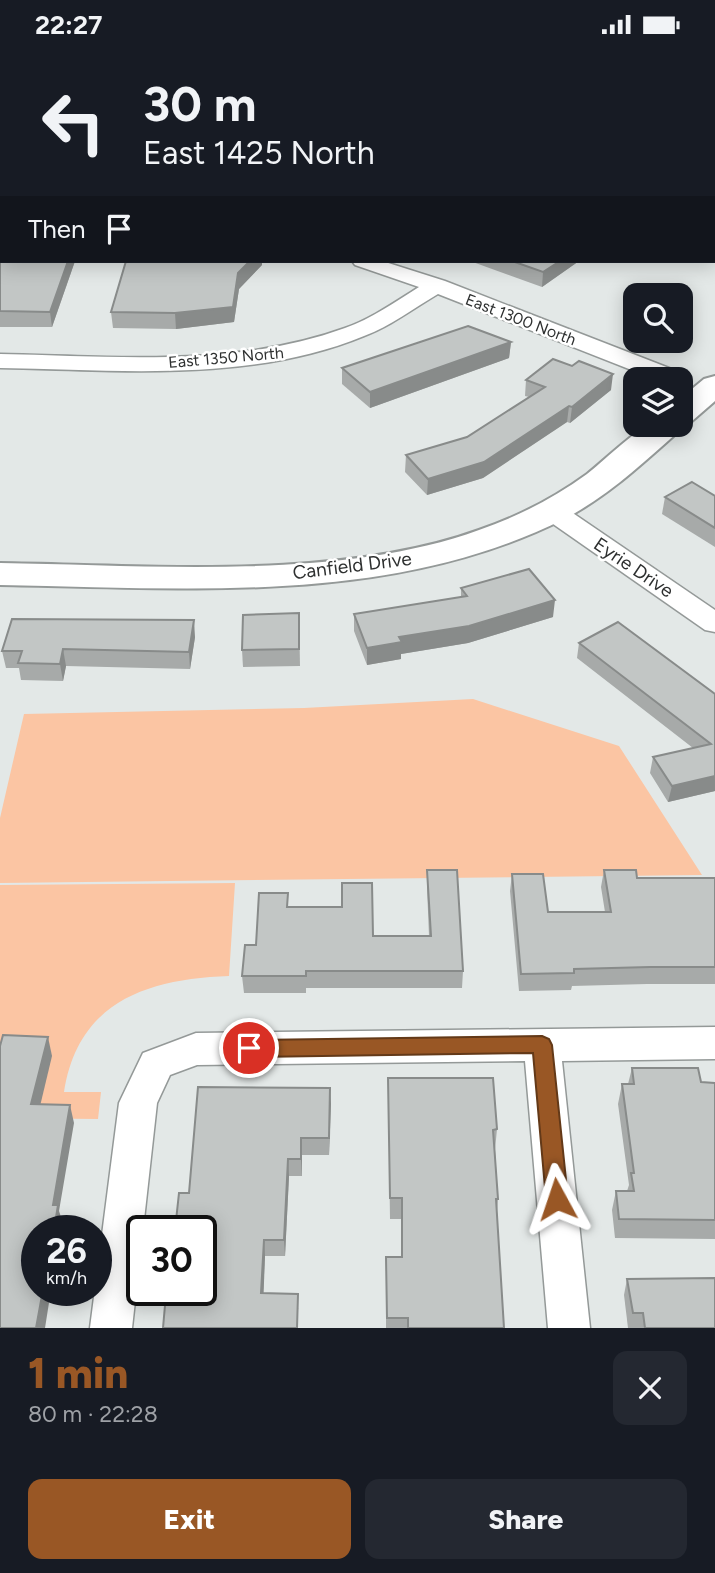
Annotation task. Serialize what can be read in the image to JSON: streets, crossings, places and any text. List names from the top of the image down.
{
  "streets": {
    "street": [
      "East 1300 North",
      "East 1350 North",
      "Canfield Drive",
      "Eyrie Drive"
    ]
  },
  "crossings": [
    ["East 1300 North", "East 1350 North"],
    ["Canfield Drive", "Eyrie Drive"]
  ],
  "page": {
    "status": "22:27",
    "turn": ["30 m", "East 1425 North"],
    "then": "Then",
    "speed": "26 km/h",
    "limit": "30",
    "heading": ["1 min", "80 m · 22:28"],
    "buttons": ["Exit", "Share"]
  }
}
